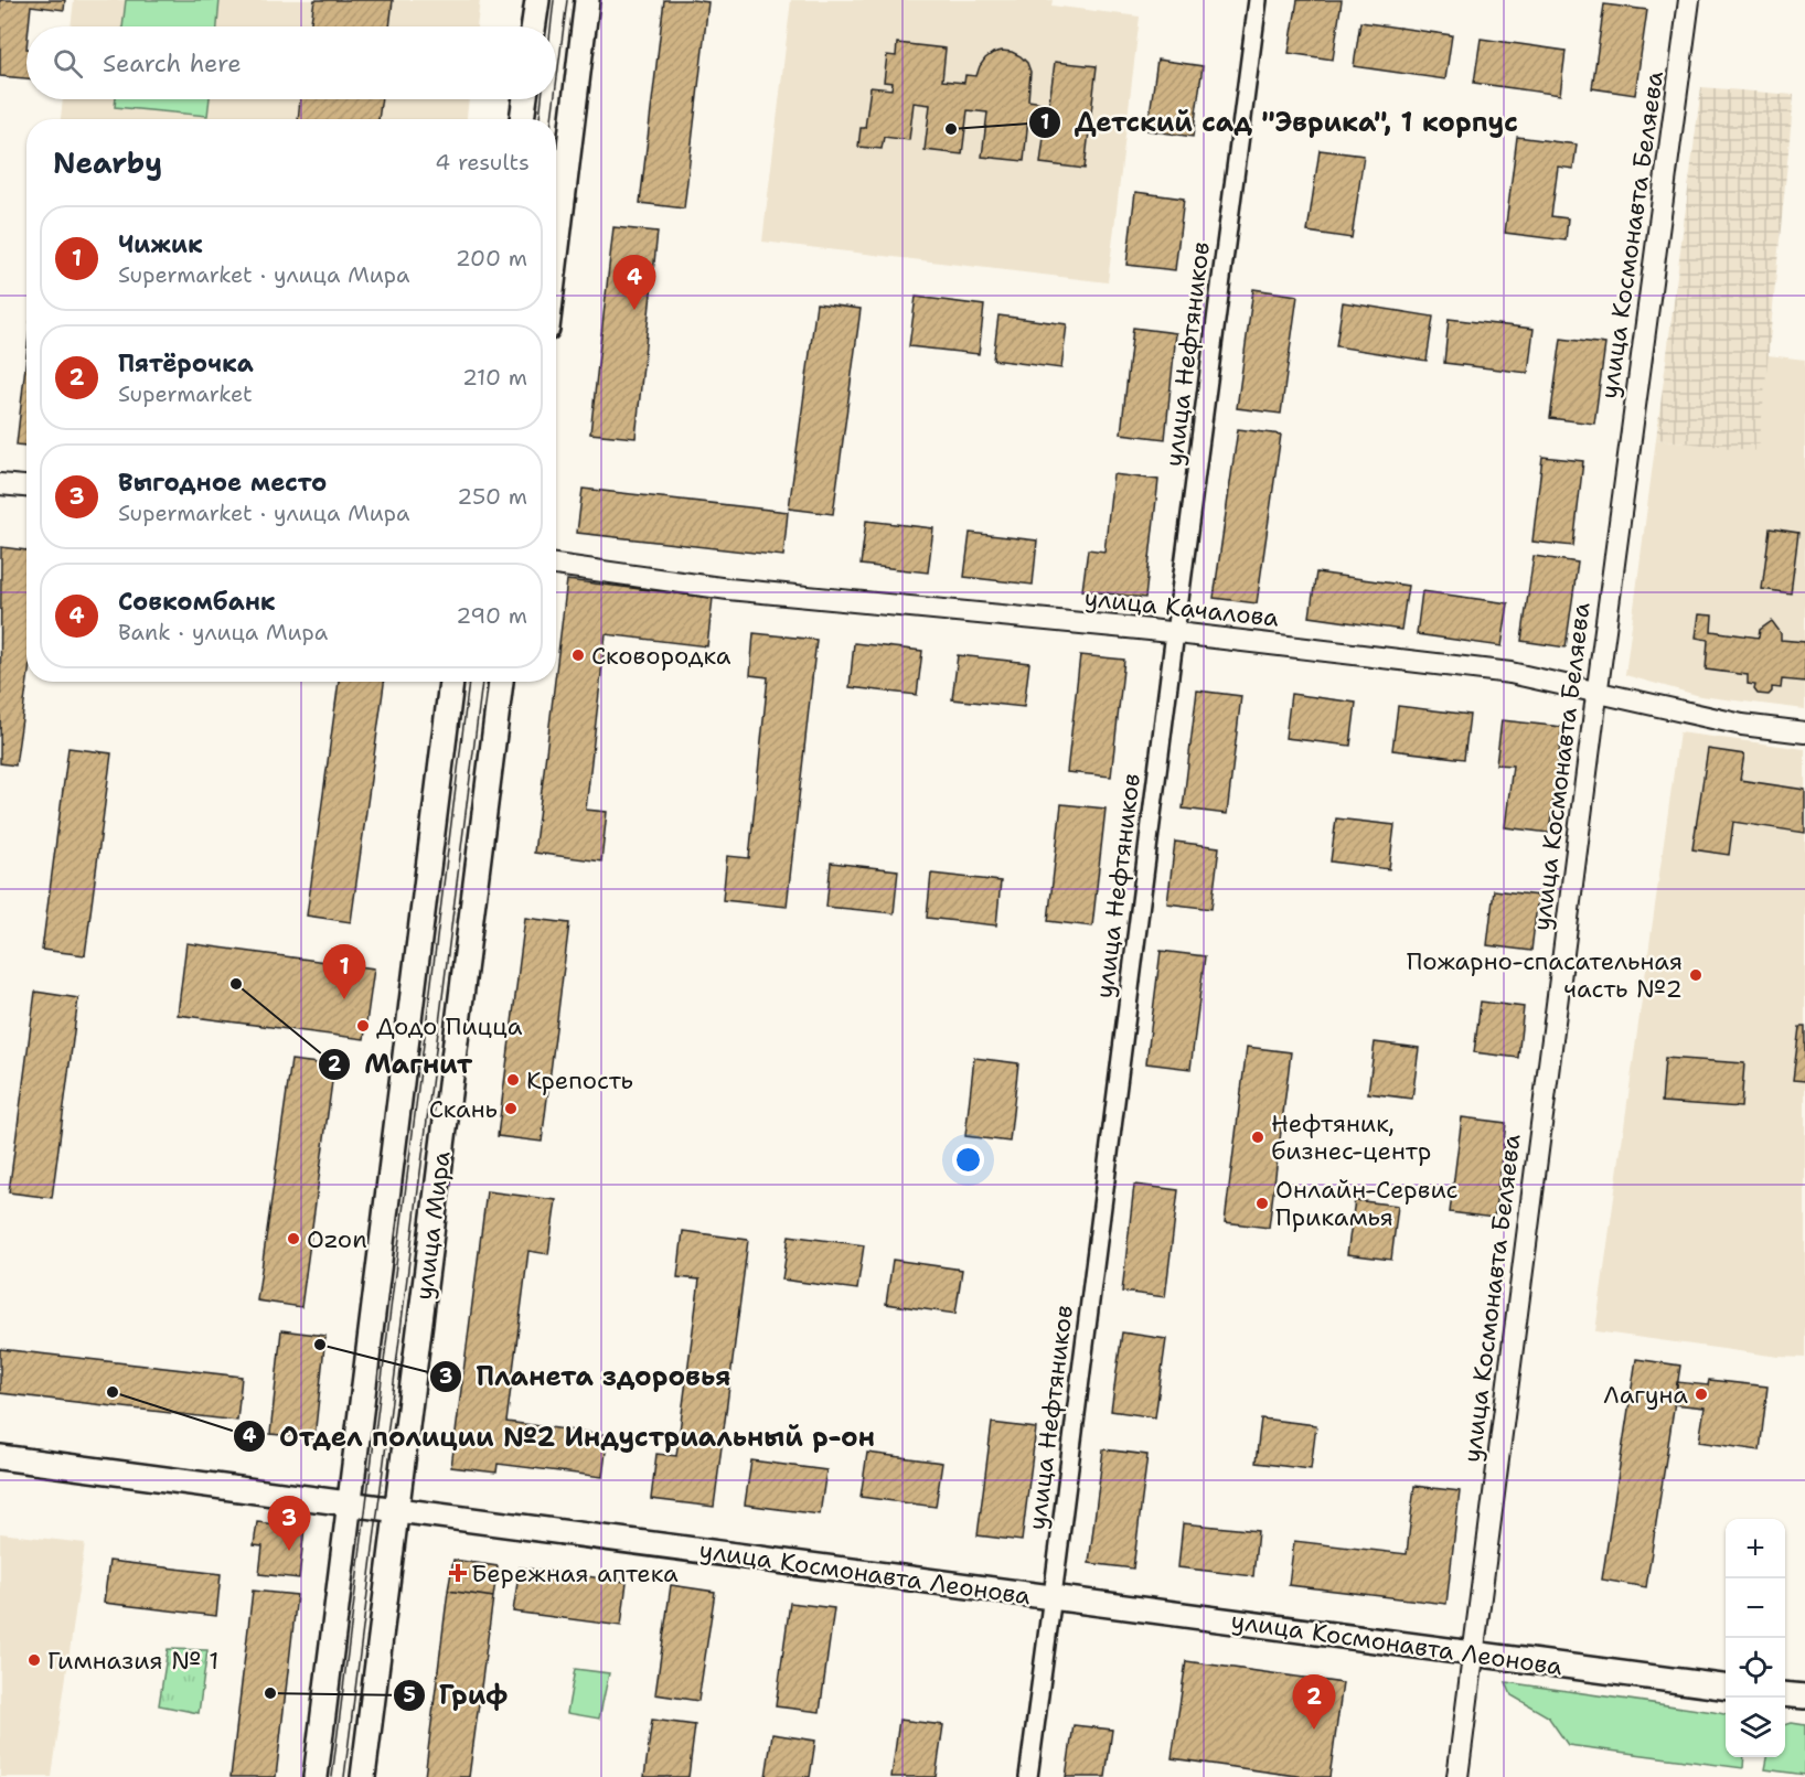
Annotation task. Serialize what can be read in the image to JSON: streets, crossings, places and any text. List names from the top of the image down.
{
  "streets": {
    "main road": ["улица Мира", "улица Космонавта Леонова"],
    "street": ["улица Космонавта Беляева", "улица Нефтяников", "улица Качалова"]
  },
  "crossings": [
    ["улица Космонавта Беляева", "улица Качалова"],
    ["улица Космонавта Беляева", "улица Космонавта Леонова"],
    ["улица Нефтяников", "улица Качалова"],
    ["улица Нефтяников", "улица Космонавта Леонова"],
    ["улица Мира", "улица Космонавта Леонова"]
  ],
  "places": {
    "other": [
      "Детский сад \"Эврика\", 1 корпус",
      "Сковородка",
      "Пожарно-спасательная часть №2",
      "Магнит",
      "Додо Пицца",
      "Крепость",
      "Скань",
      "Нефтяник, бизнес-центр",
      "Онлайн-Сервис Прикамья",
      "Ozon",
      "Планета здоровья",
      "Отдел полиции №2 Индустриальный р-он",
      "Лагуна",
      "Гимназия № 1",
      "Гриф"
    ],
    "health": ["Бережная аптека"]
  },
  "page": {
    "search": "Search here",
    "heading": ["Nearby", "4 results"],
    "list": [
      {
        "mark": "1",
        "name": "Чижик",
        "note": "Supermarket · улица Мира",
        "value": "200 m"
      },
      {
        "mark": "2",
        "name": "Пятёрочка",
        "note": "Supermarket",
        "value": "210 m"
      },
      {
        "mark": "3",
        "name": "Выгодное место",
        "note": "Supermarket · улица Мира",
        "value": "250 m"
      },
      {
        "mark": "4",
        "name": "Совкомбанк",
        "note": "Bank · улица Мира",
        "value": "290 m"
      }
    ],
    "pins": [
      "4",
      "1",
      "3",
      "2"
    ],
    "map_buttons": ["+", "−"]
  }
}
